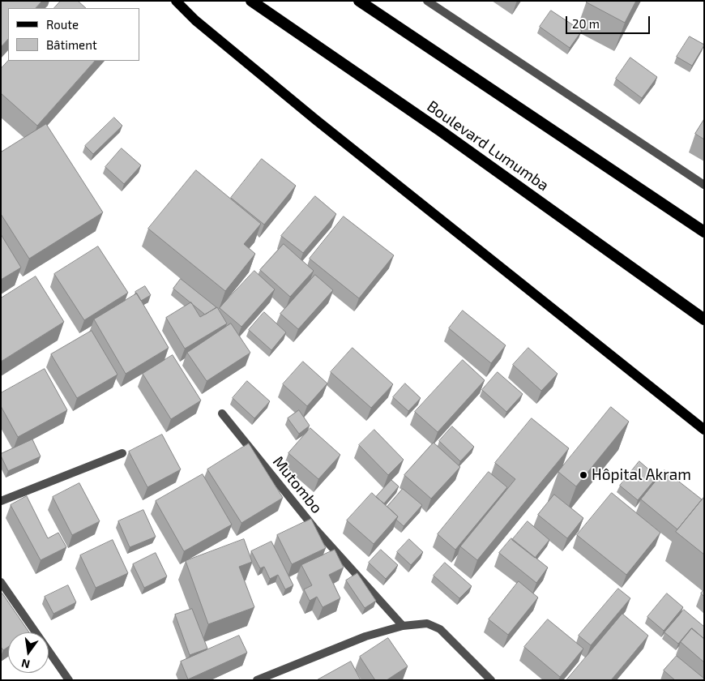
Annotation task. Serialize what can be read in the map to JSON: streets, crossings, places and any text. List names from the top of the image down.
{
  "streets": {
    "highway": ["Boulevard Lumumba"],
    "street": ["Mutombo"]
  },
  "places": ["Hôpital Akram"],
  "legend": ["Route", "Bâtiment"],
  "scale_bar": "20 m",
  "north": "bottom"
}
